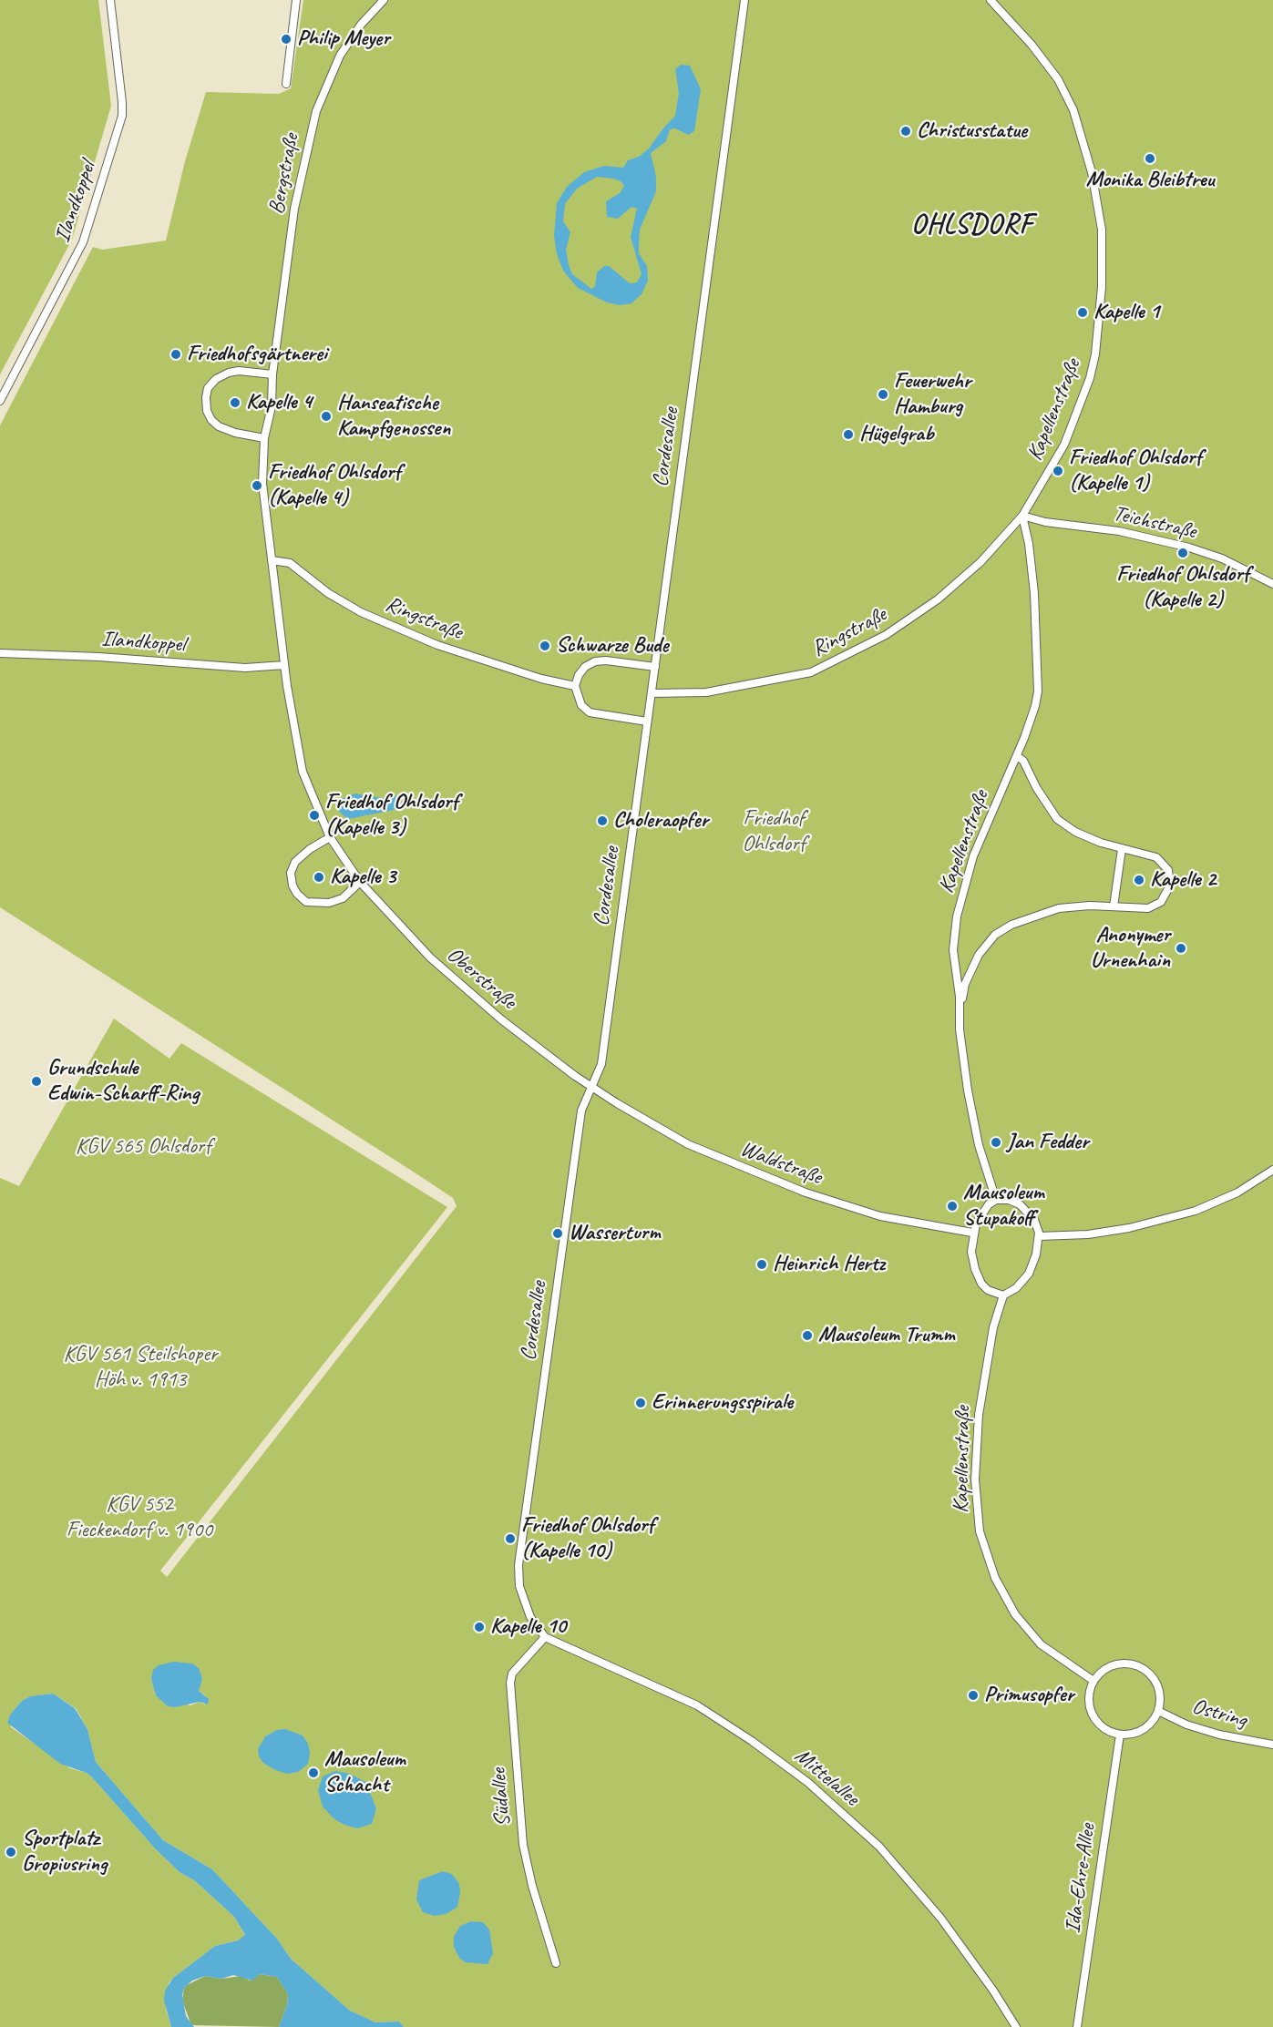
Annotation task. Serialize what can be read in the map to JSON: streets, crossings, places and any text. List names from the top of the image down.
{
  "streets": {
    "street": [
      "Bergstraße",
      "Ilandkoppel",
      "Kapellenstraße",
      "Cordesallee",
      "Teichstraße",
      "Ringstraße",
      "Oberstraße",
      "Waldstraße",
      "Ostring",
      "Mittelallee",
      "Südallee",
      "Ida-Ehre-Allee"
    ]
  },
  "crossings": [
    ["Bergstraße", "Ringstraße"],
    ["Bergstraße", "Oberstraße"],
    ["Ilandkoppel", "Oberstraße"],
    ["Kapellenstraße", "Teichstraße"],
    ["Kapellenstraße", "Ringstraße"],
    ["Kapellenstraße", "Waldstraße"],
    ["Kapellenstraße", "Ostring"],
    ["Kapellenstraße", "Ida-Ehre-Allee"],
    ["Cordesallee", "Ringstraße"],
    ["Cordesallee", "Oberstraße"],
    ["Cordesallee", "Waldstraße"],
    ["Cordesallee", "Mittelallee"],
    ["Cordesallee", "Südallee"],
    ["Teichstraße", "Ringstraße"],
    ["Oberstraße", "Waldstraße"],
    ["Ostring", "Ida-Ehre-Allee"],
    ["Mittelallee", "Südallee"]
  ],
  "districts": ["OHLSDORF"],
  "parks": [
    "Friedhof Ohlsdorf",
    "KGV 565 Ohlsdorf",
    "KGV 561 Steilshoper Höh v. 1913",
    "KGV 552 Fieckendorf v. 1900"
  ],
  "places": [
    "Philip Meyer",
    "Christusstatue",
    "Monika Bleibtreu",
    "Kapelle 1",
    "Friedhofsgärtnerei",
    "Feuerwehr Hamburg",
    "Kapelle 4",
    "Hanseatische Kampfgenossen",
    "Hügelgrab",
    "Friedhof Ohlsdorf (Kapelle 1)",
    "Friedhof Ohlsdorf (Kapelle 4)",
    "Friedhof Ohlsdorf (Kapelle 2)",
    "Schwarze Bude",
    "Friedhof Ohlsdorf (Kapelle 3)",
    "Choleraopfer",
    "Kapelle 3",
    "Kapelle 2",
    "Anonymer Urnenhain",
    "Grundschule Edwin-Scharff-Ring",
    "Jan Fedder",
    "Mausoleum Stupakoff",
    "Wasserturm",
    "Heinrich Hertz",
    "Mausoleum Trumm",
    "Erinnerungsspirale",
    "Friedhof Ohlsdorf (Kapelle 10)",
    "Kapelle 10",
    "Primusopfer",
    "Mausoleum Schacht",
    "Sportplatz Gropiusring"
  ]
}
